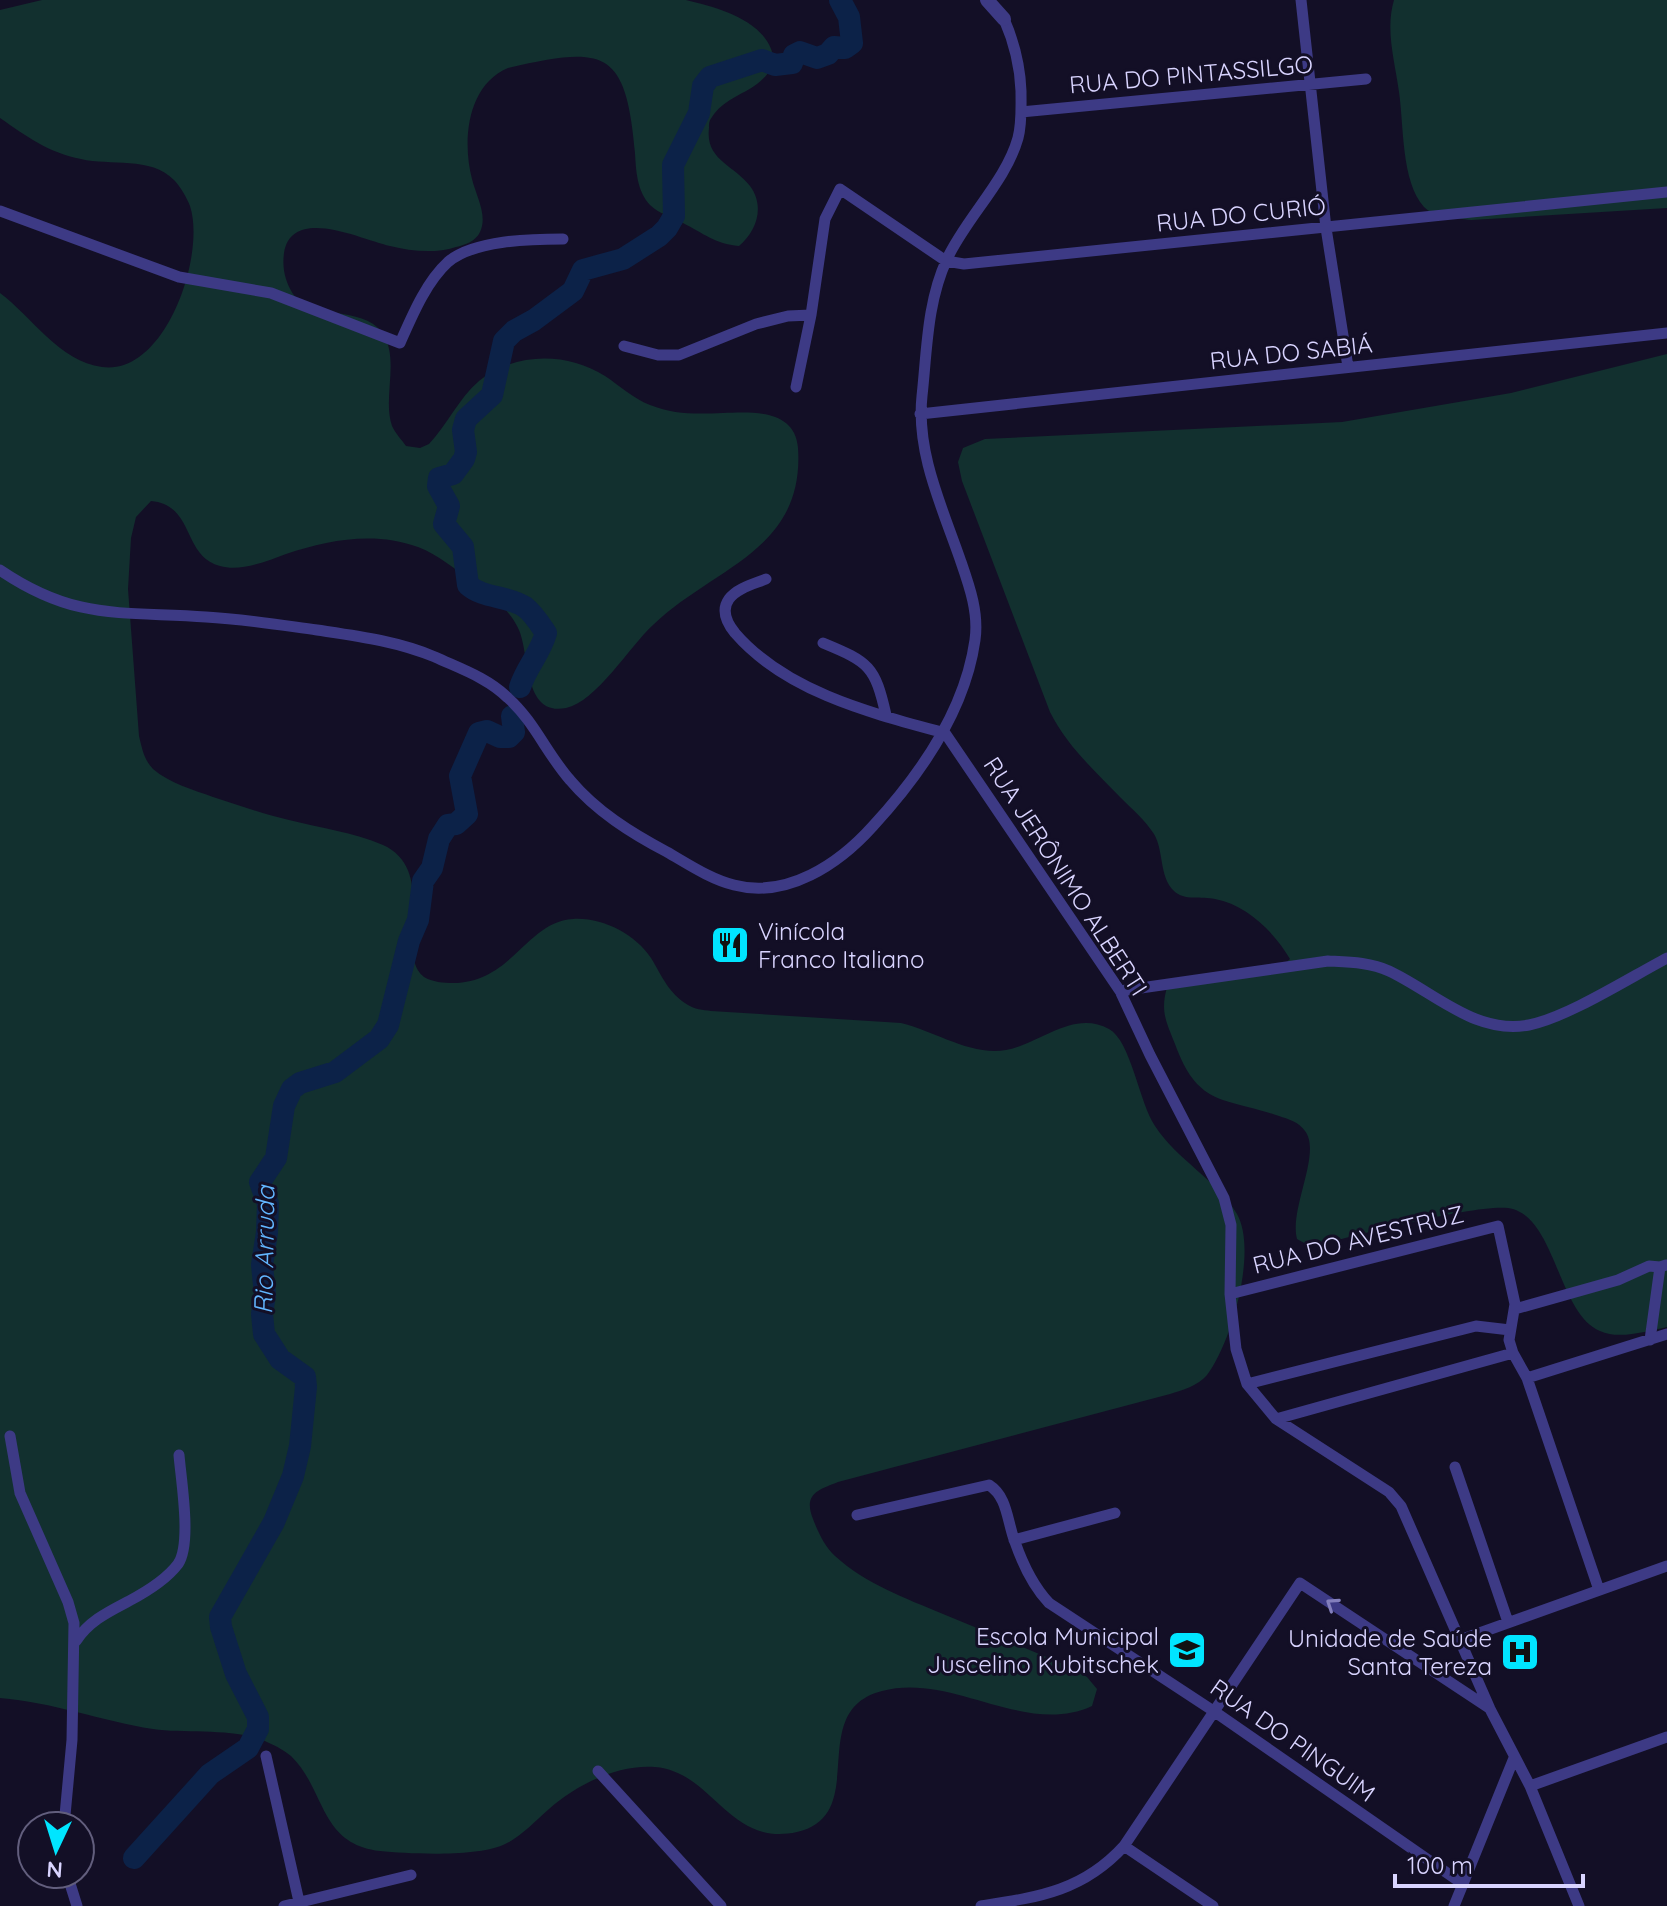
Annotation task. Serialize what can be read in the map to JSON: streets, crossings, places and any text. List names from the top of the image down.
{
  "streets": {
    "street": [
      "RUA DO PINTASSILGO",
      "RUA DO CURIÓ",
      "RUA DO SABIÁ",
      "RUA JERÔNIMO ALBERTI",
      "RUA DO AVESTRUZ",
      "RUA DO PINGUIM"
    ]
  },
  "crossings": [
    ["RUA JERÔNIMO ALBERTI", "RUA DO AVESTRUZ"]
  ],
  "water": ["Rio Arruda"],
  "places": {
    "restaurant": ["Vinícola Franco Italiano"],
    "school or university": ["Escola Municipal Juscelino Kubitschek"],
    "hospital": ["Unidade de Saúde Santa Tereza"]
  },
  "scale_bar": "100 m",
  "north": "bottom"
}
